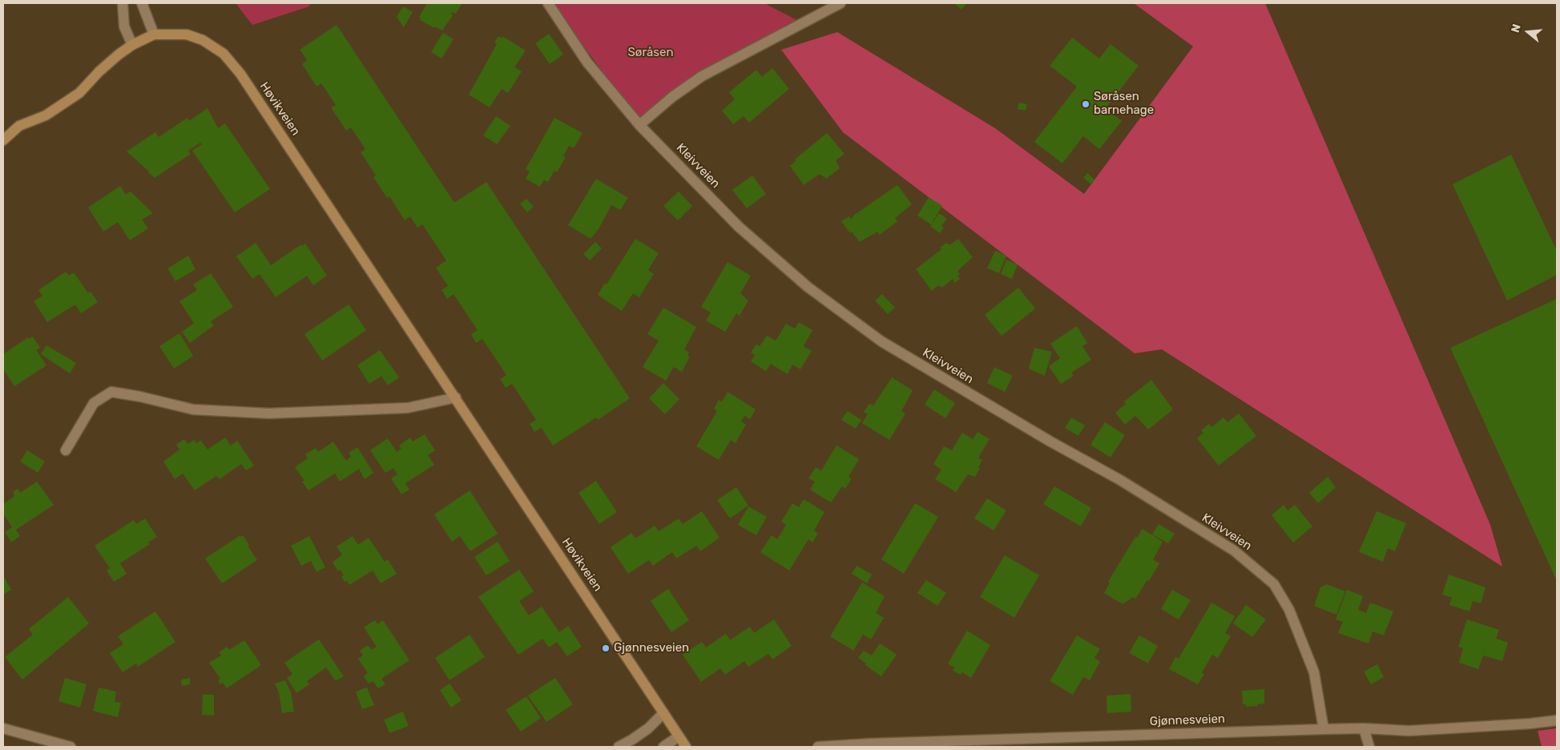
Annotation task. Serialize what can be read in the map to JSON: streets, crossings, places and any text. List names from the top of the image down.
{
  "streets": {
    "main road": ["Høvikveien"],
    "street": ["Kleivveien", "Gjønnesveien"]
  },
  "crossings": [
    ["Kleivveien", "Gjønnesveien"]
  ],
  "parks": ["Søråsen"],
  "places": ["Søråsen barnehage", "Gjønnesveien"],
  "north": "left"
}
